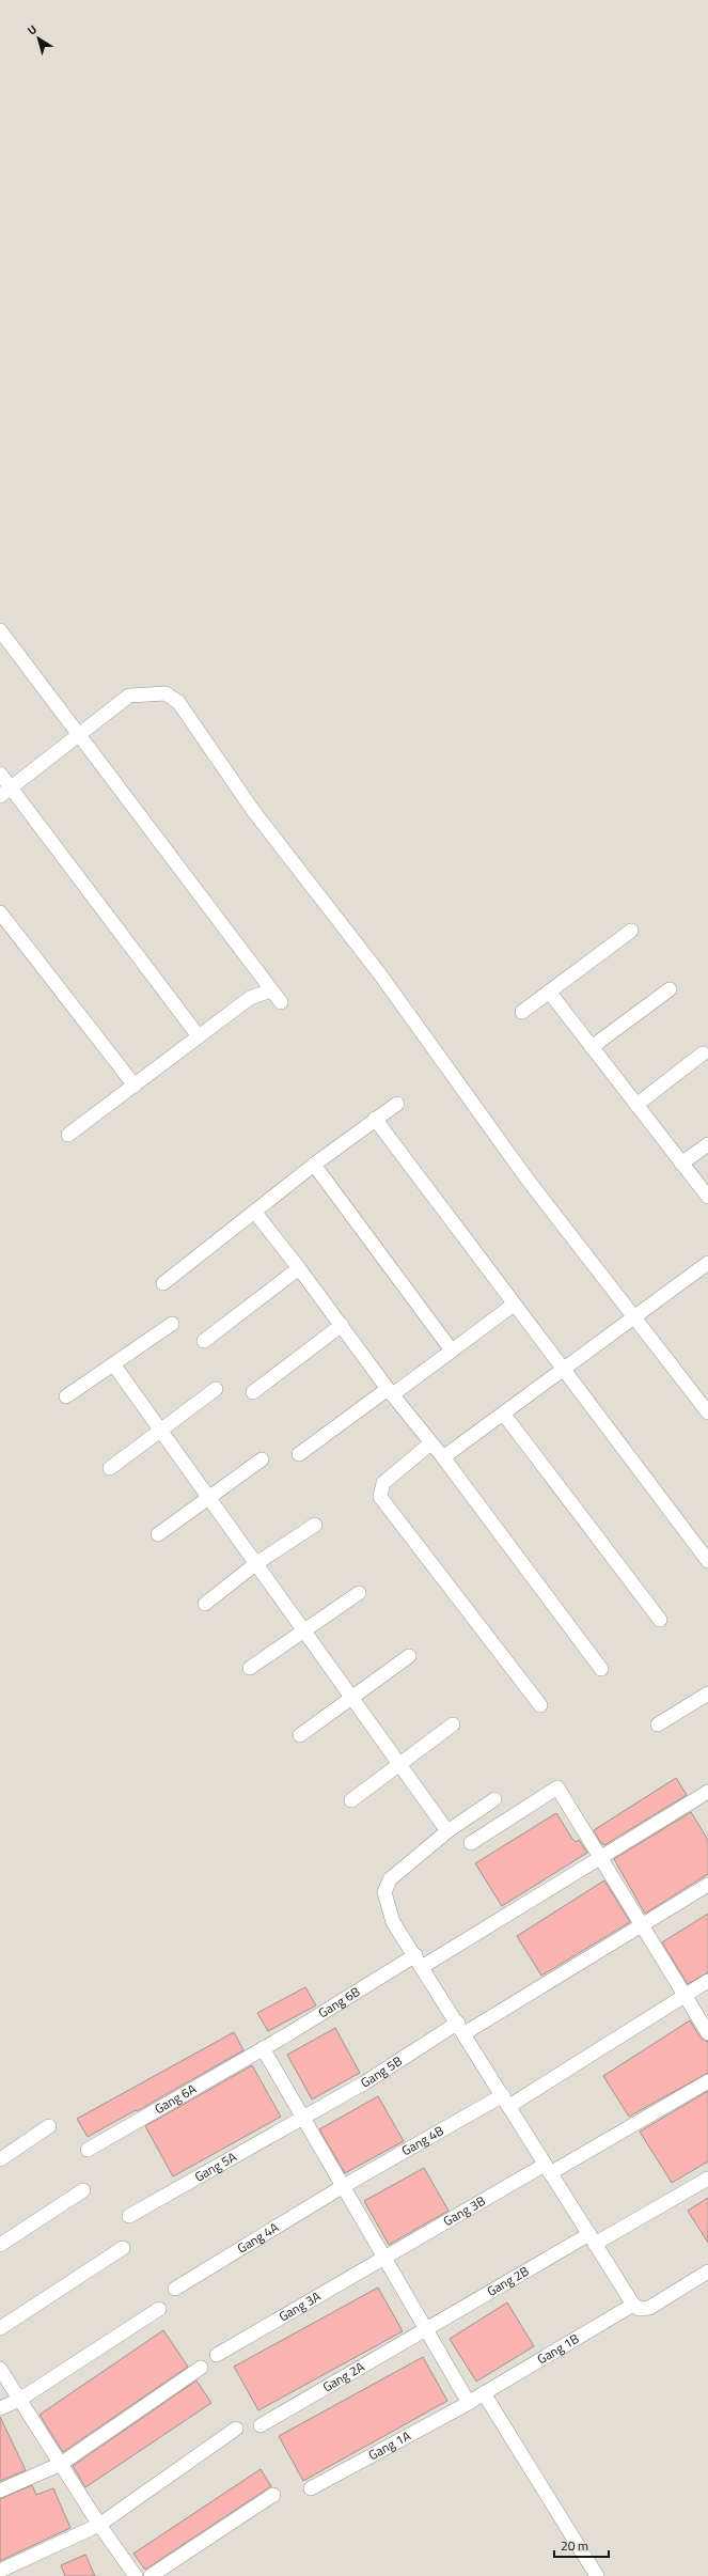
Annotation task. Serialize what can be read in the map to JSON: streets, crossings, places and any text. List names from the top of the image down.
{
  "streets": {
    "street": [
      "Gang 6B",
      "Gang 5B",
      "Gang 6A",
      "Gang 4B",
      "Gang 5A",
      "Gang 3B",
      "Gang 4A",
      "Gang 2B",
      "Gang 3A",
      "Gang 1B",
      "Gang 2A",
      "Gang 1A"
    ]
  },
  "crossings": [
    ["Gang 6B", "Gang 6A"],
    ["Gang 5B", "Gang 5A"],
    ["Gang 4B", "Gang 4A"],
    ["Gang 3B", "Gang 3A"],
    ["Gang 2B", "Gang 2A"],
    ["Gang 1B", "Gang 1A"]
  ],
  "scale_bar": "20 m",
  "north": "top left"
}
